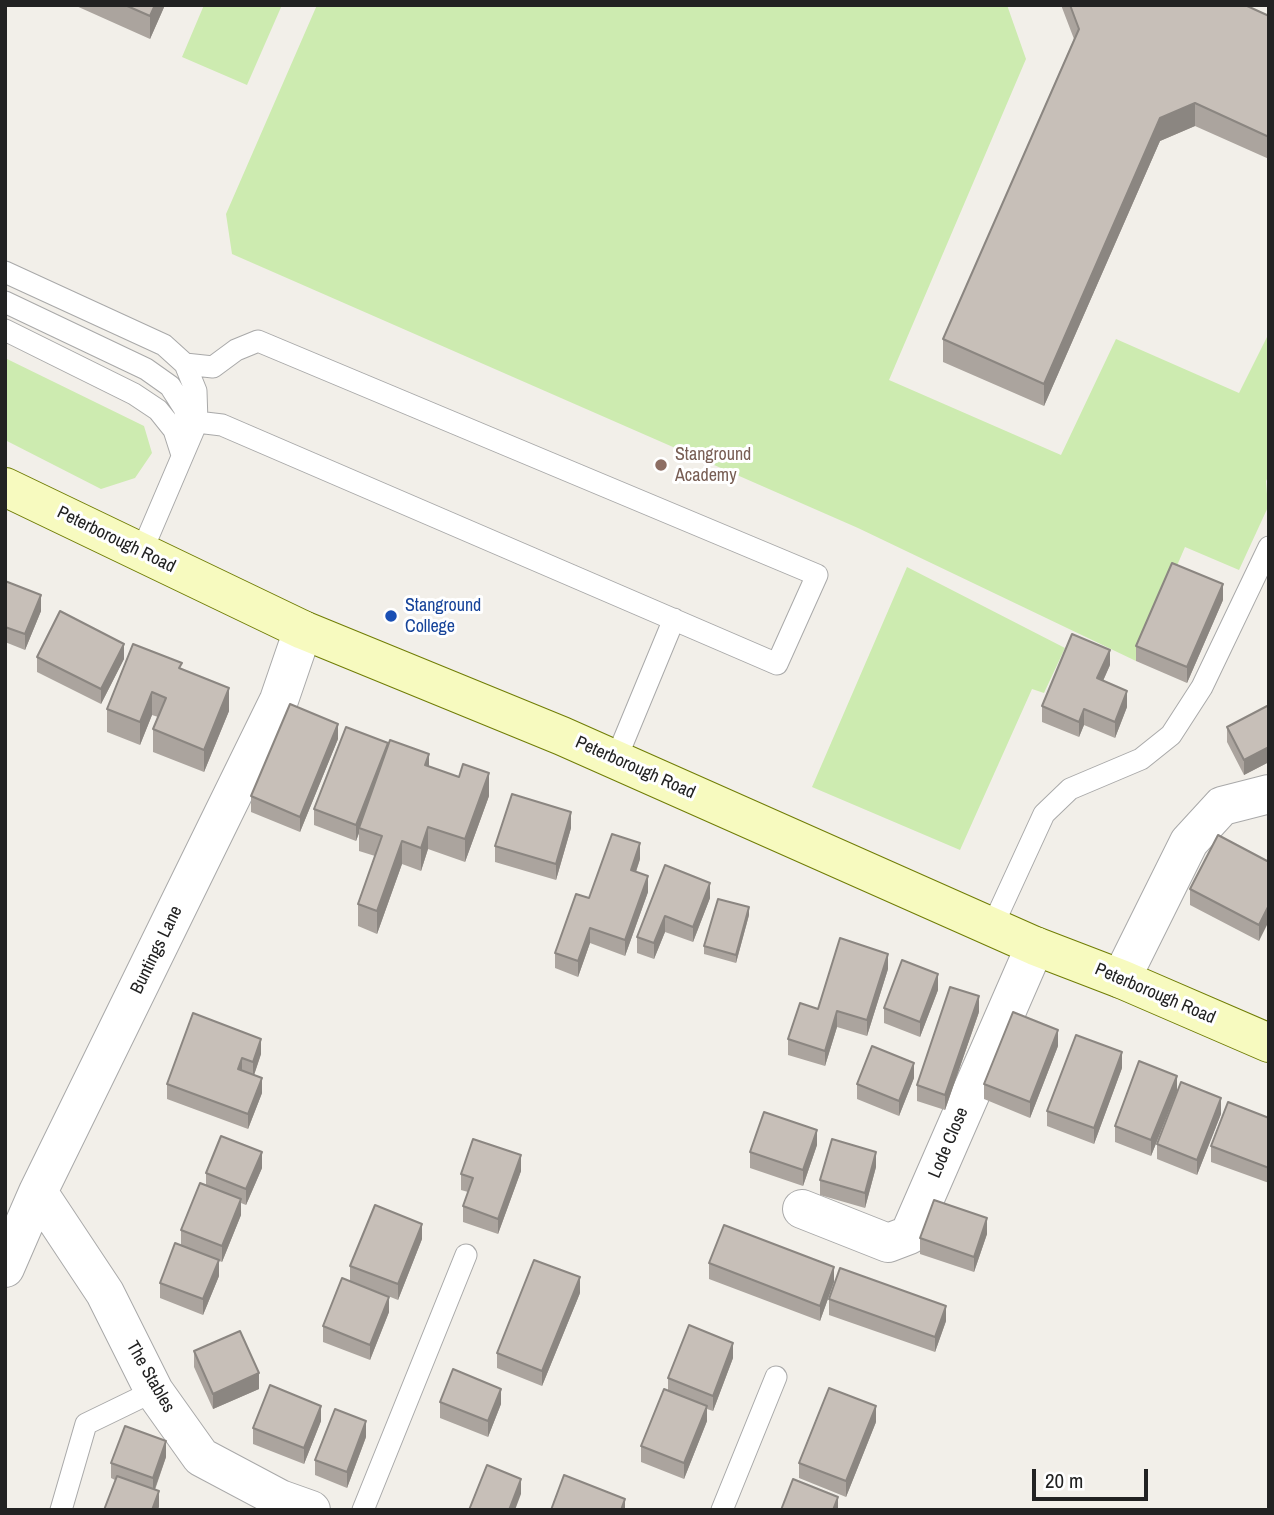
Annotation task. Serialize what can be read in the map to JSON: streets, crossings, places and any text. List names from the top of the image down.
{
  "streets": {
    "main road": ["Peterborough Road"],
    "street": ["Buntings Lane", "Lode Close", "The Stables"]
  },
  "crossings": [
    ["Peterborough Road", "Buntings Lane"],
    ["Peterborough Road", "Lode Close"],
    ["Buntings Lane", "The Stables"]
  ],
  "places": ["Stanground Academy", "Stanground College"],
  "scale_bar": "20 m"
}
